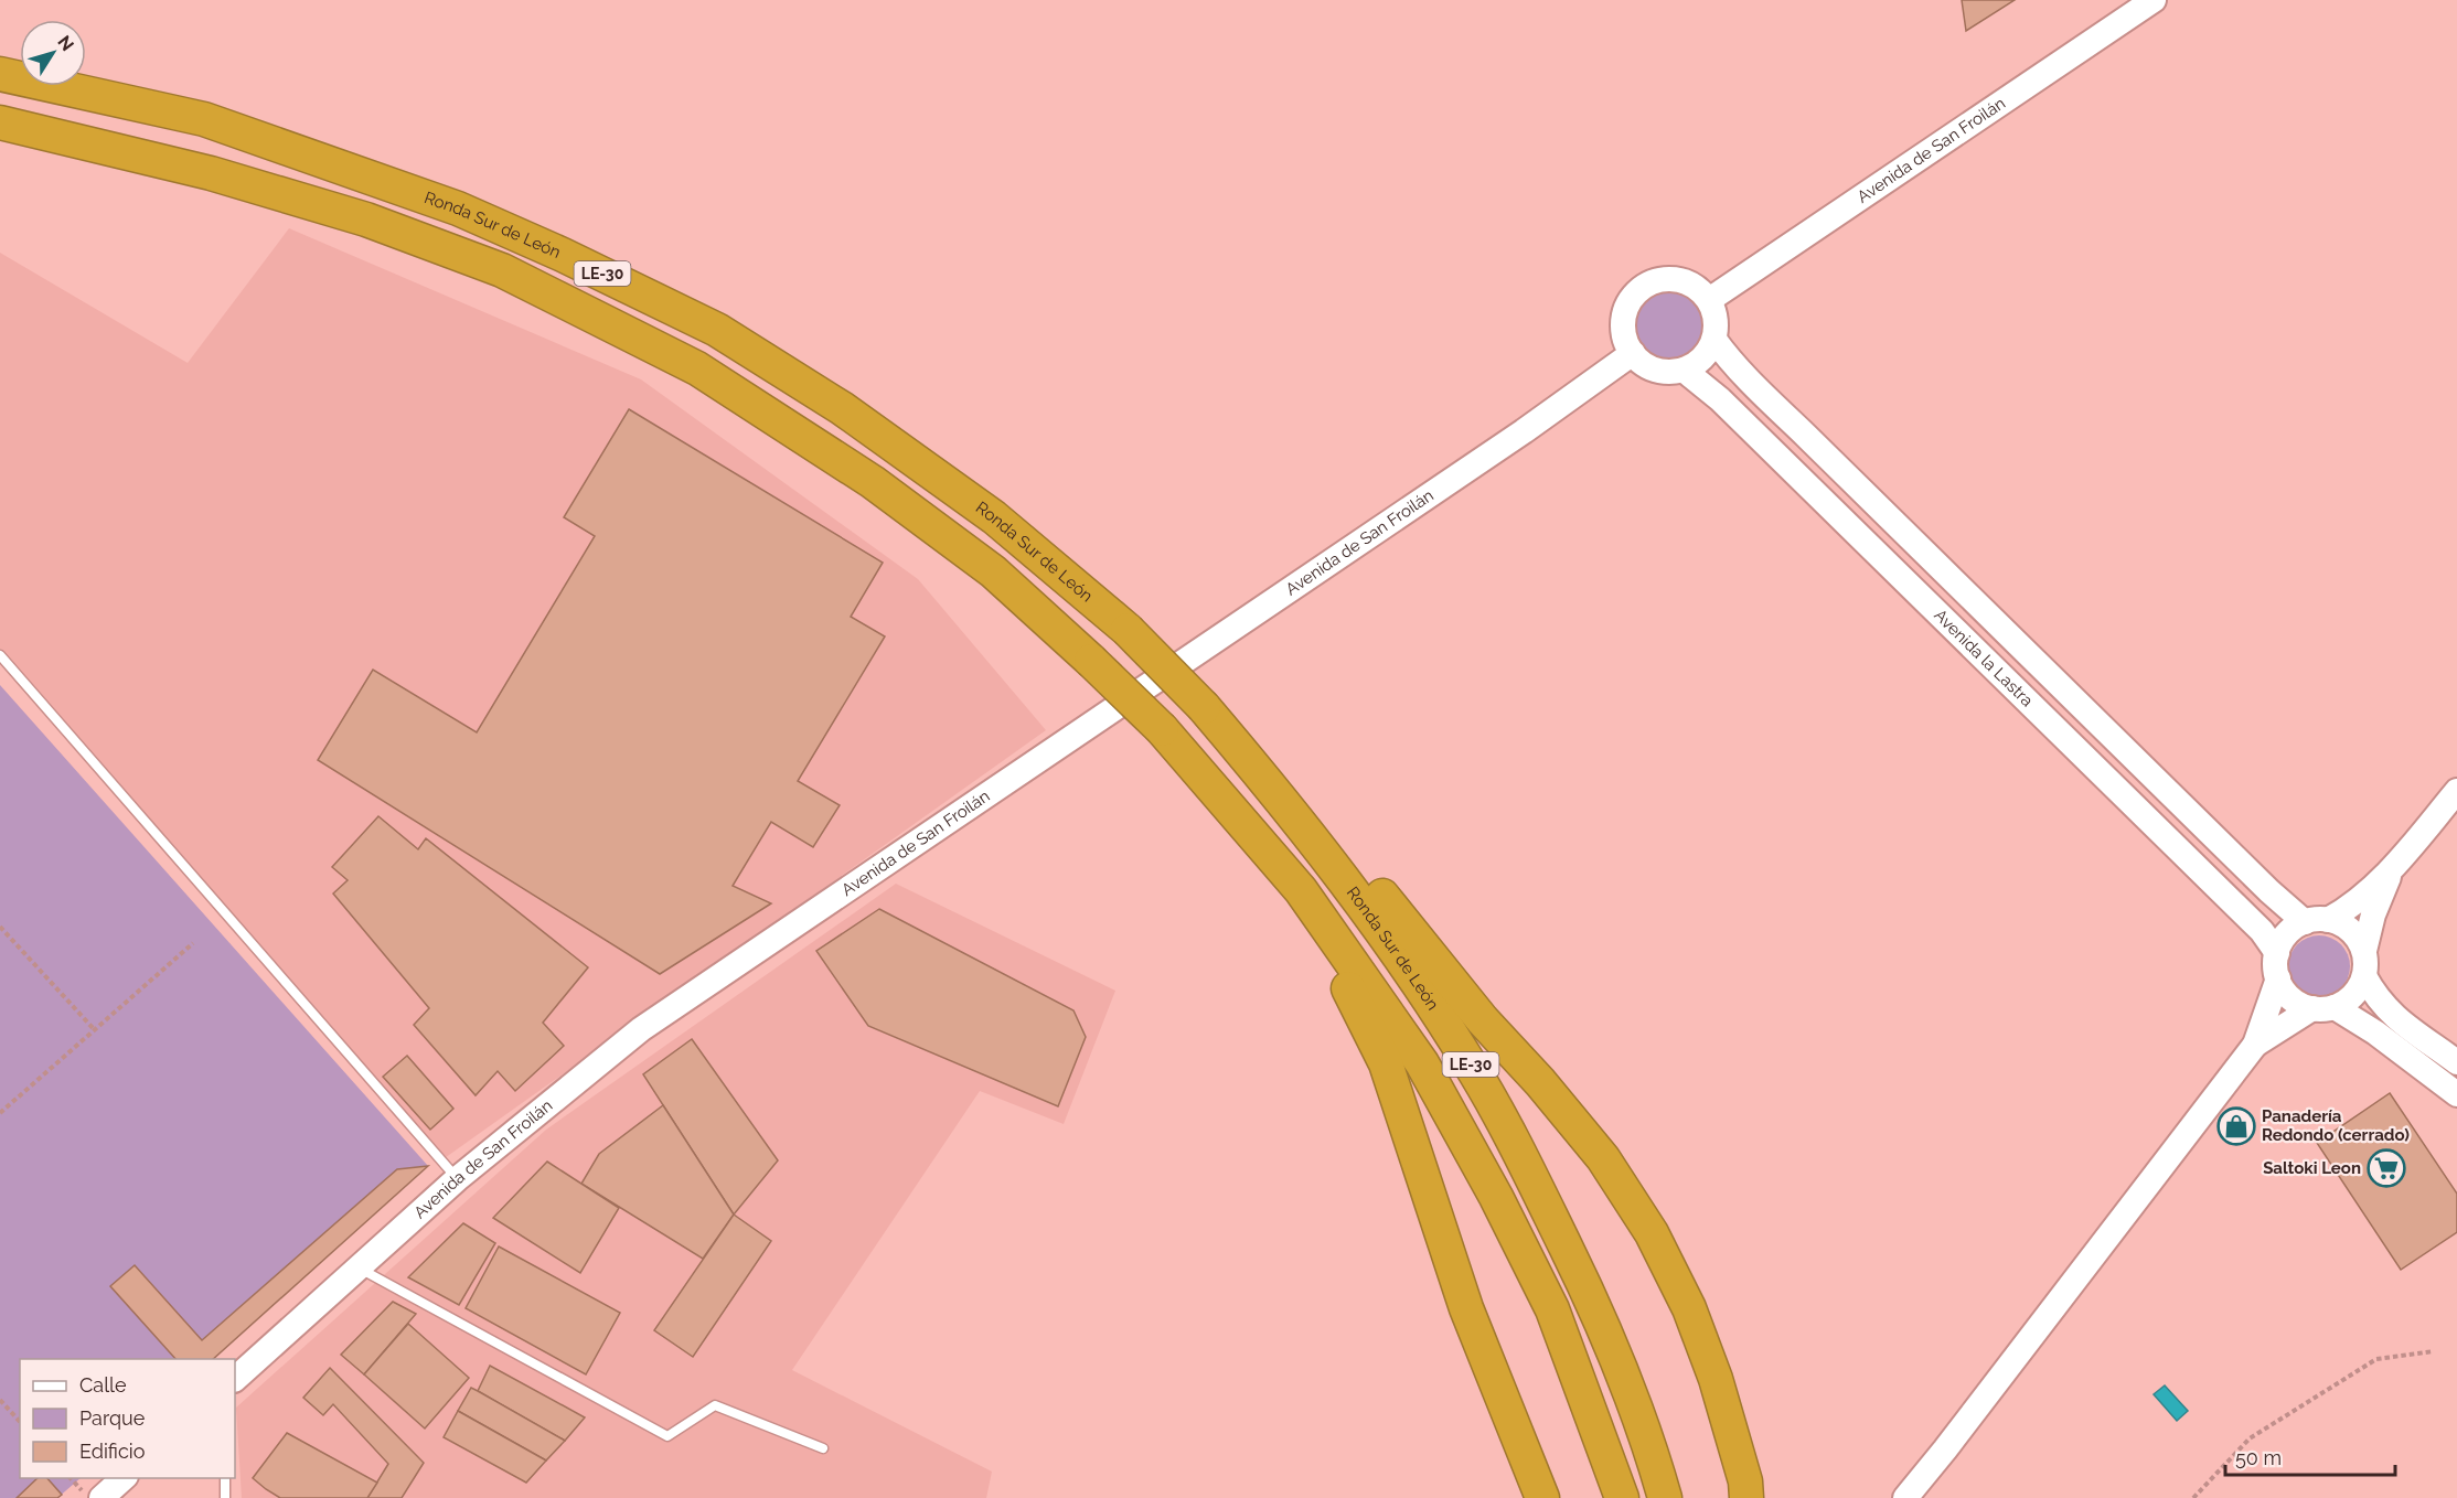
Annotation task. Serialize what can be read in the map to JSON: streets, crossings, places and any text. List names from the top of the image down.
{
  "streets": {
    "highway": ["Ronda Sur de León", "LE-30"],
    "street": ["Avenida de San Froilán", "Avenida la Lastra"]
  },
  "crossings": [
    ["Avenida de San Froilán", "Avenida la Lastra"]
  ],
  "places": {
    "shop": ["Panadería Redondo (cerrado)"],
    "supermarket": ["Saltoki Leon"]
  },
  "legend": ["Calle", "Parque", "Edificio"],
  "scale_bar": "50 m",
  "north": "top right"
}
